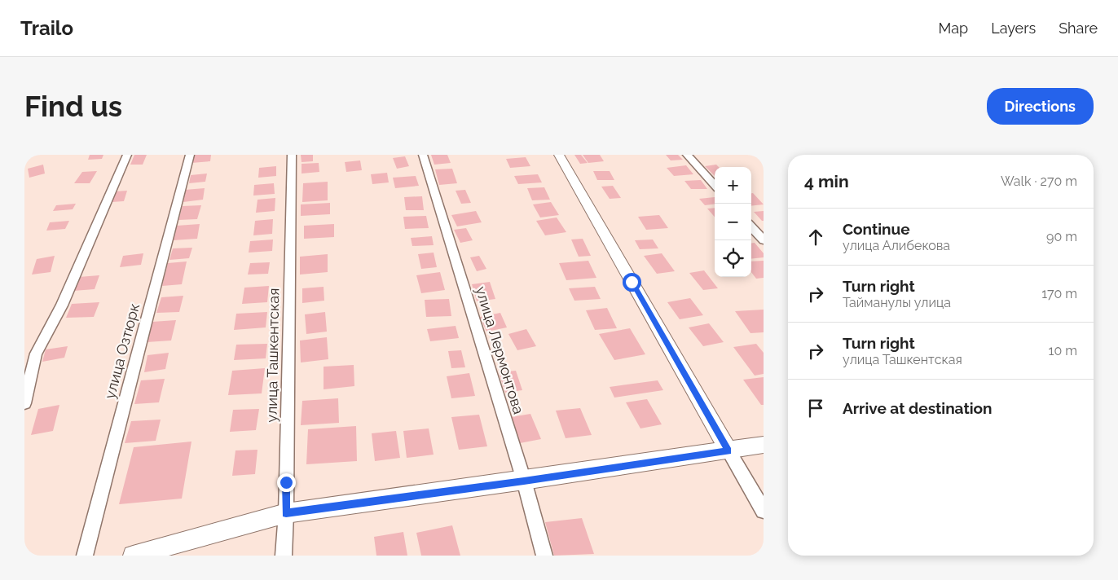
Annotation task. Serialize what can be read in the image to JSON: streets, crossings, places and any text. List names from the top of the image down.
{
  "streets": {
    "street": ["улица Лермонтова", "улица Озтюрк", "улица Ташкентская"]
  },
  "page": {
    "header": "Trailo",
    "nav": ["Map", "Layers", "Share"],
    "buttons": "Directions",
    "title": "Find us",
    "heading": ["4 min", "Walk · 270 m"],
    "map_buttons": ["+", "−"],
    "list": [
      ["Continue", "улица Алибекова", "90 m"],
      ["Turn right", "Тайманулы улица", "170 m"],
      ["Turn right", "улица Ташкентская", "10 m"],
      "Arrive at destination"
    ]
  }
}
